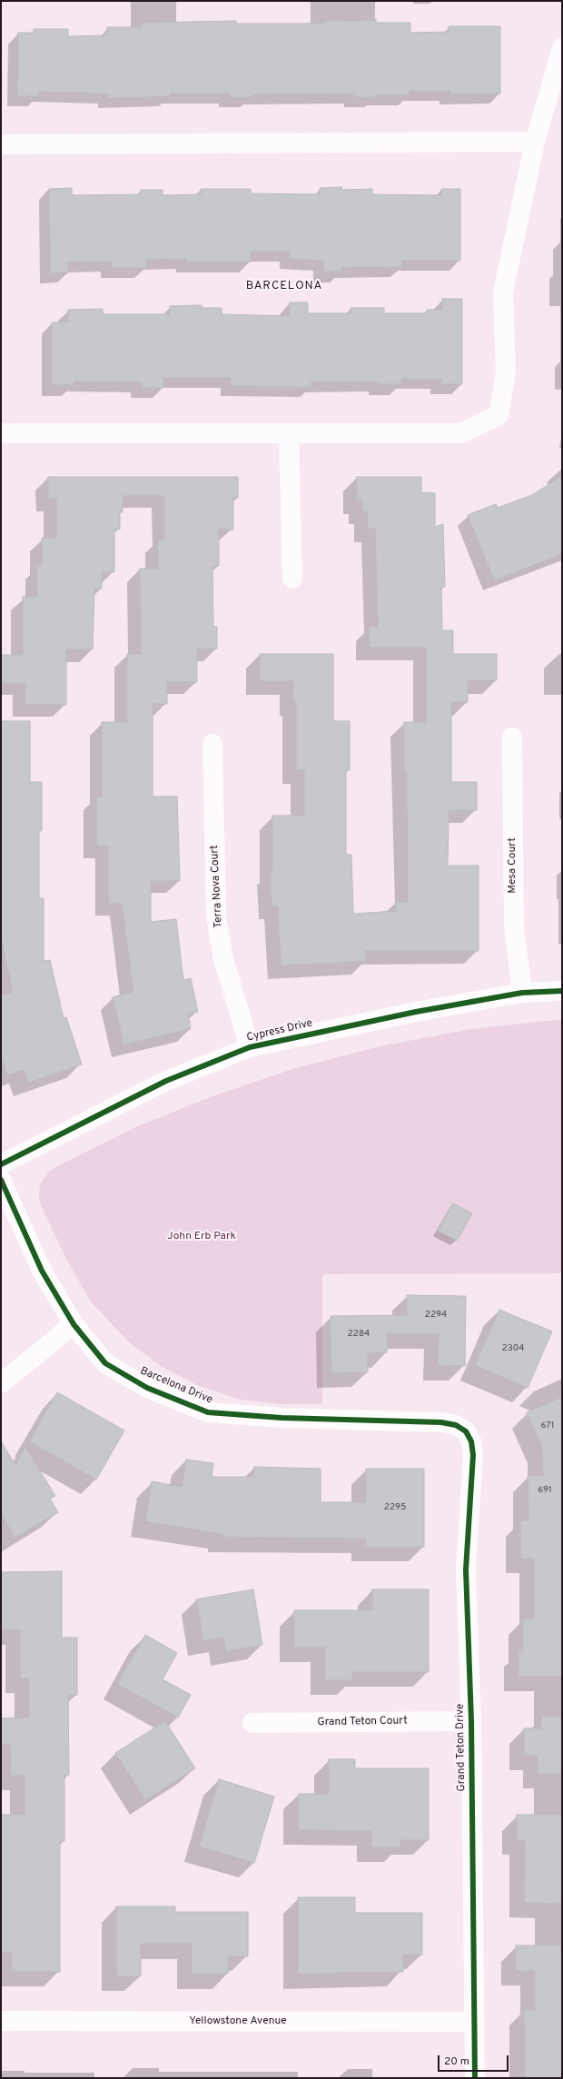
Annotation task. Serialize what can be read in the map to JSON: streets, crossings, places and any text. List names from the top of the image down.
{
  "streets": {
    "street": [
      "Mesa Court",
      "Terra Nova Court",
      "Cypress Drive",
      "Barcelona Drive",
      "Grand Teton Court",
      "Grand Teton Drive",
      "Yellowstone Avenue"
    ]
  },
  "crossings": [
    ["Mesa Court", "Cypress Drive"],
    ["Terra Nova Court", "Cypress Drive"],
    ["Barcelona Drive", "Grand Teton Drive"],
    ["Grand Teton Court", "Grand Teton Drive"],
    ["Grand Teton Drive", "Yellowstone Avenue"]
  ],
  "districts": ["BARCELONA"],
  "parks": ["John Erb Park"],
  "house_numbers": [
    "2294",
    "2284",
    "2304",
    "671",
    "691",
    "2295"
  ],
  "scale_bar": "20 m"
}
